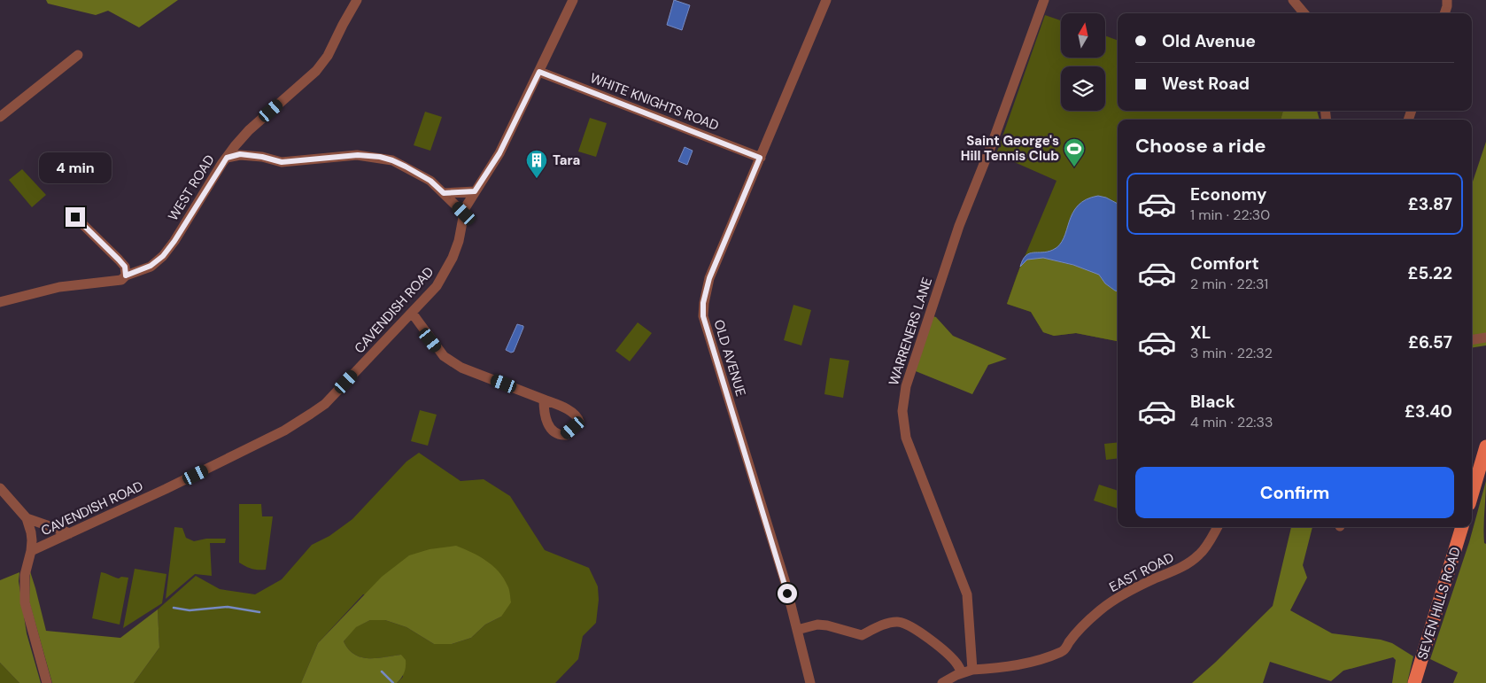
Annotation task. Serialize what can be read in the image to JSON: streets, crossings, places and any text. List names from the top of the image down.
{
  "streets": {
    "main road": ["SEVEN HILLS ROAD"],
    "street": [
      "WHITE KNIGHTS ROAD",
      "WEST ROAD",
      "CAVENDISH ROAD",
      "WARRENERS LANE",
      "OLD AVENUE",
      "EAST ROAD"
    ]
  },
  "crossings": [
    ["WHITE KNIGHTS ROAD", "CAVENDISH ROAD"],
    ["WHITE KNIGHTS ROAD", "OLD AVENUE"],
    ["WEST ROAD", "CAVENDISH ROAD"],
    ["WARRENERS LANE", "EAST ROAD"]
  ],
  "places": {
    "sports": ["Saint George's Hill Tennis Club"],
    "building": ["Tara"]
  },
  "north": "top",
  "page": {
    "banner": ["Old Avenue", "West Road"],
    "heading": "Choose a ride",
    "bubble": "4 min",
    "list": [
      {
        "name": "Economy",
        "note": "1 min · 22:30",
        "value": "£3.87"
      },
      {
        "name": "Comfort",
        "note": "2 min · 22:31",
        "value": "£5.22"
      },
      {
        "name": "XL",
        "note": "3 min · 22:32",
        "value": "£6.57"
      },
      {
        "name": "Black",
        "note": "4 min · 22:33",
        "value": "£3.40"
      }
    ],
    "buttons": "Confirm"
  }
}
